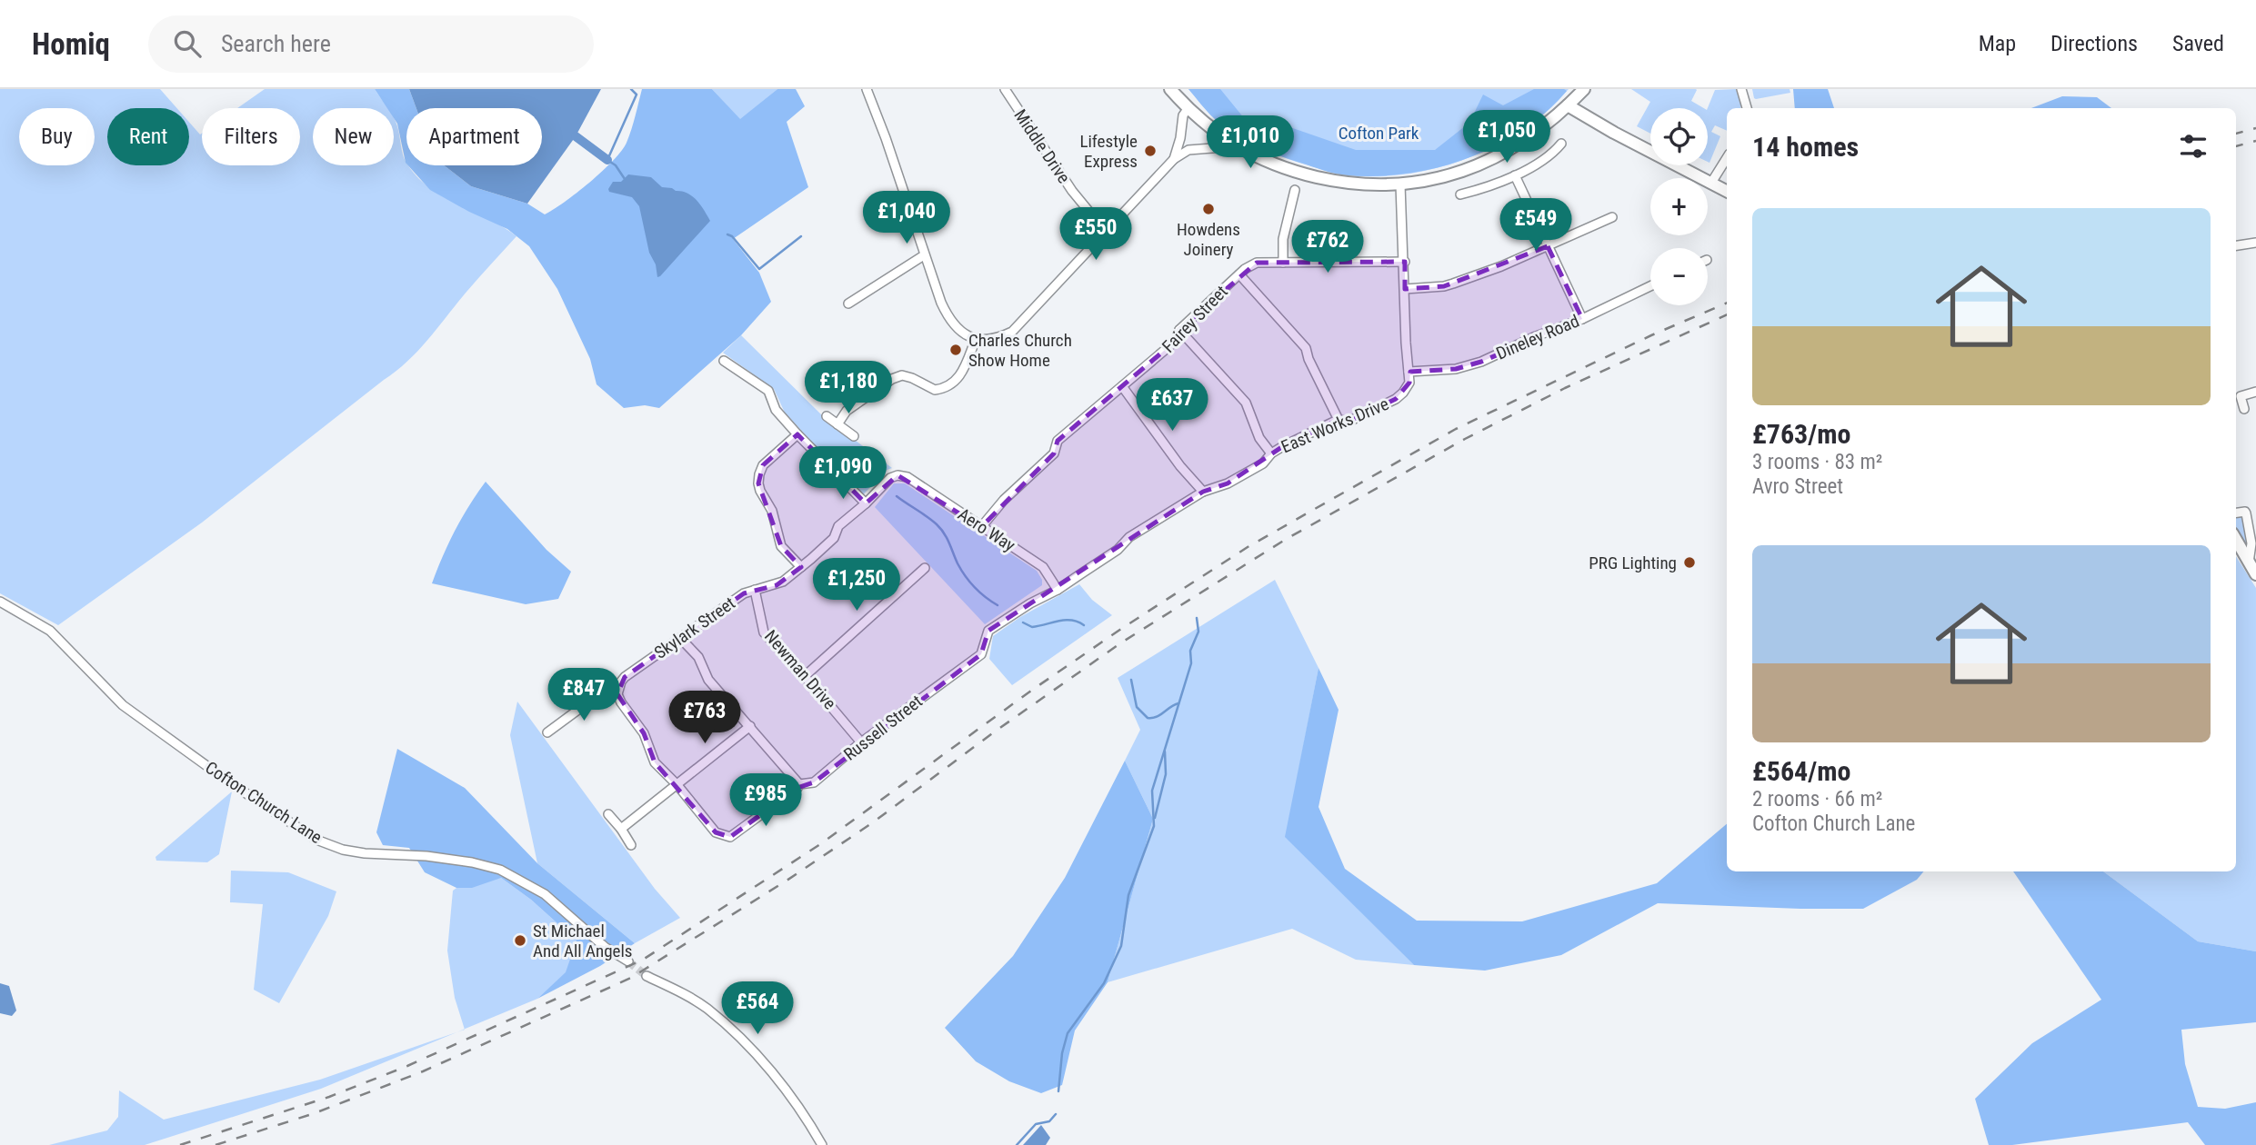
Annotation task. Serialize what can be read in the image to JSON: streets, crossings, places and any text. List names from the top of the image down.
{
  "streets": {
    "street": [
      "Middle Drive",
      "Fairey Street",
      "Dineley Road",
      "East Works Drive",
      "Aero Way",
      "Skylark Street",
      "Newman Drive",
      "Russell Street",
      "Cofton Church Lane"
    ]
  },
  "crossings": [
    ["Fairey Street", "East Works Drive"],
    ["Fairey Street", "Aero Way"],
    ["Dineley Road", "East Works Drive"],
    ["East Works Drive", "Aero Way"],
    ["East Works Drive", "Russell Street"],
    ["Aero Way", "Skylark Street"],
    ["Aero Way", "Russell Street"],
    ["Skylark Street", "Newman Drive"],
    ["Newman Drive", "Russell Street"]
  ],
  "parks": ["Cofton Park"],
  "places": [
    "Lifestyle Express",
    "Howdens Joinery",
    "Charles Church Show Home",
    "PRG Lighting",
    "St Michael And All Angels"
  ],
  "page": {
    "header": "Homiq",
    "search": "Search here",
    "nav": ["Map", "Directions", "Saved"],
    "map_buttons": ["+", "−"],
    "chip": [
      "Buy",
      "Rent",
      "Filters",
      "New",
      "Apartment"
    ],
    "heading": "14 homes",
    "price": [
      "£1,050",
      "£1,010",
      "£1,040",
      "£549",
      "£550",
      "£762",
      "£1,180",
      "£637",
      "£1,090",
      "£1,250",
      "£847",
      "£763",
      "£985",
      "£564"
    ],
    "list": [
      {
        "name": "£763/mo",
        "note": "3 rooms · 83 m² · Avro Street"
      },
      {
        "name": "£564/mo",
        "note": "2 rooms · 66 m² · Cofton Church Lane"
      }
    ]
  }
}
